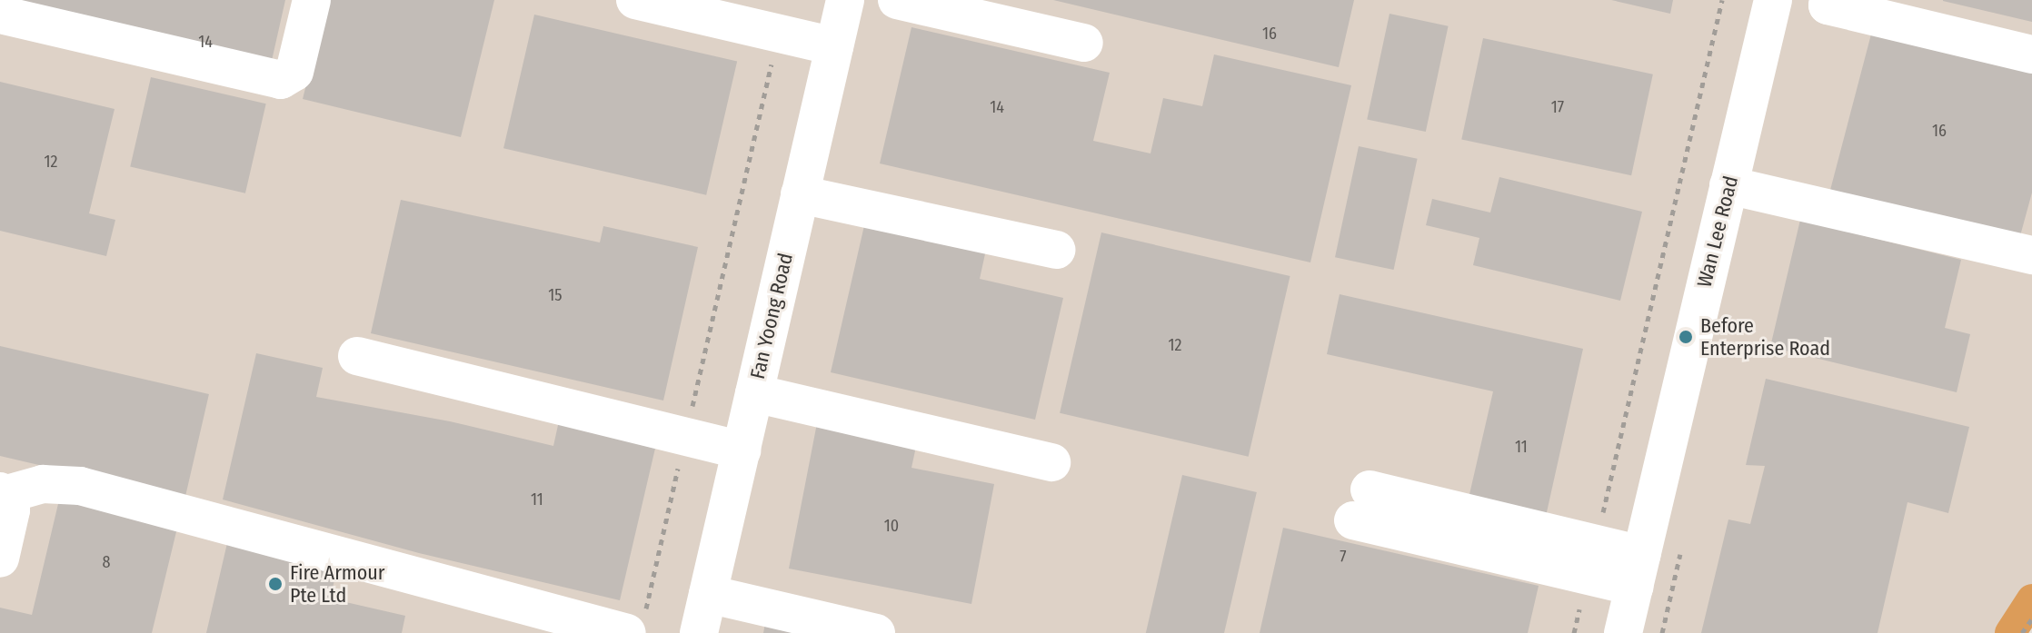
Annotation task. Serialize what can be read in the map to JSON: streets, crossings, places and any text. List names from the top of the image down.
{
  "streets": {
    "street": ["Wan Lee Road", "Fan Yoong Road"]
  },
  "places": ["Before Enterprise Road", "Fire Armour Pte Ltd"],
  "house_numbers": [
    "16",
    "14",
    "14",
    "17",
    "16",
    "12",
    "15",
    "12",
    "11",
    "11",
    "10",
    "7",
    "8"
  ]
}
